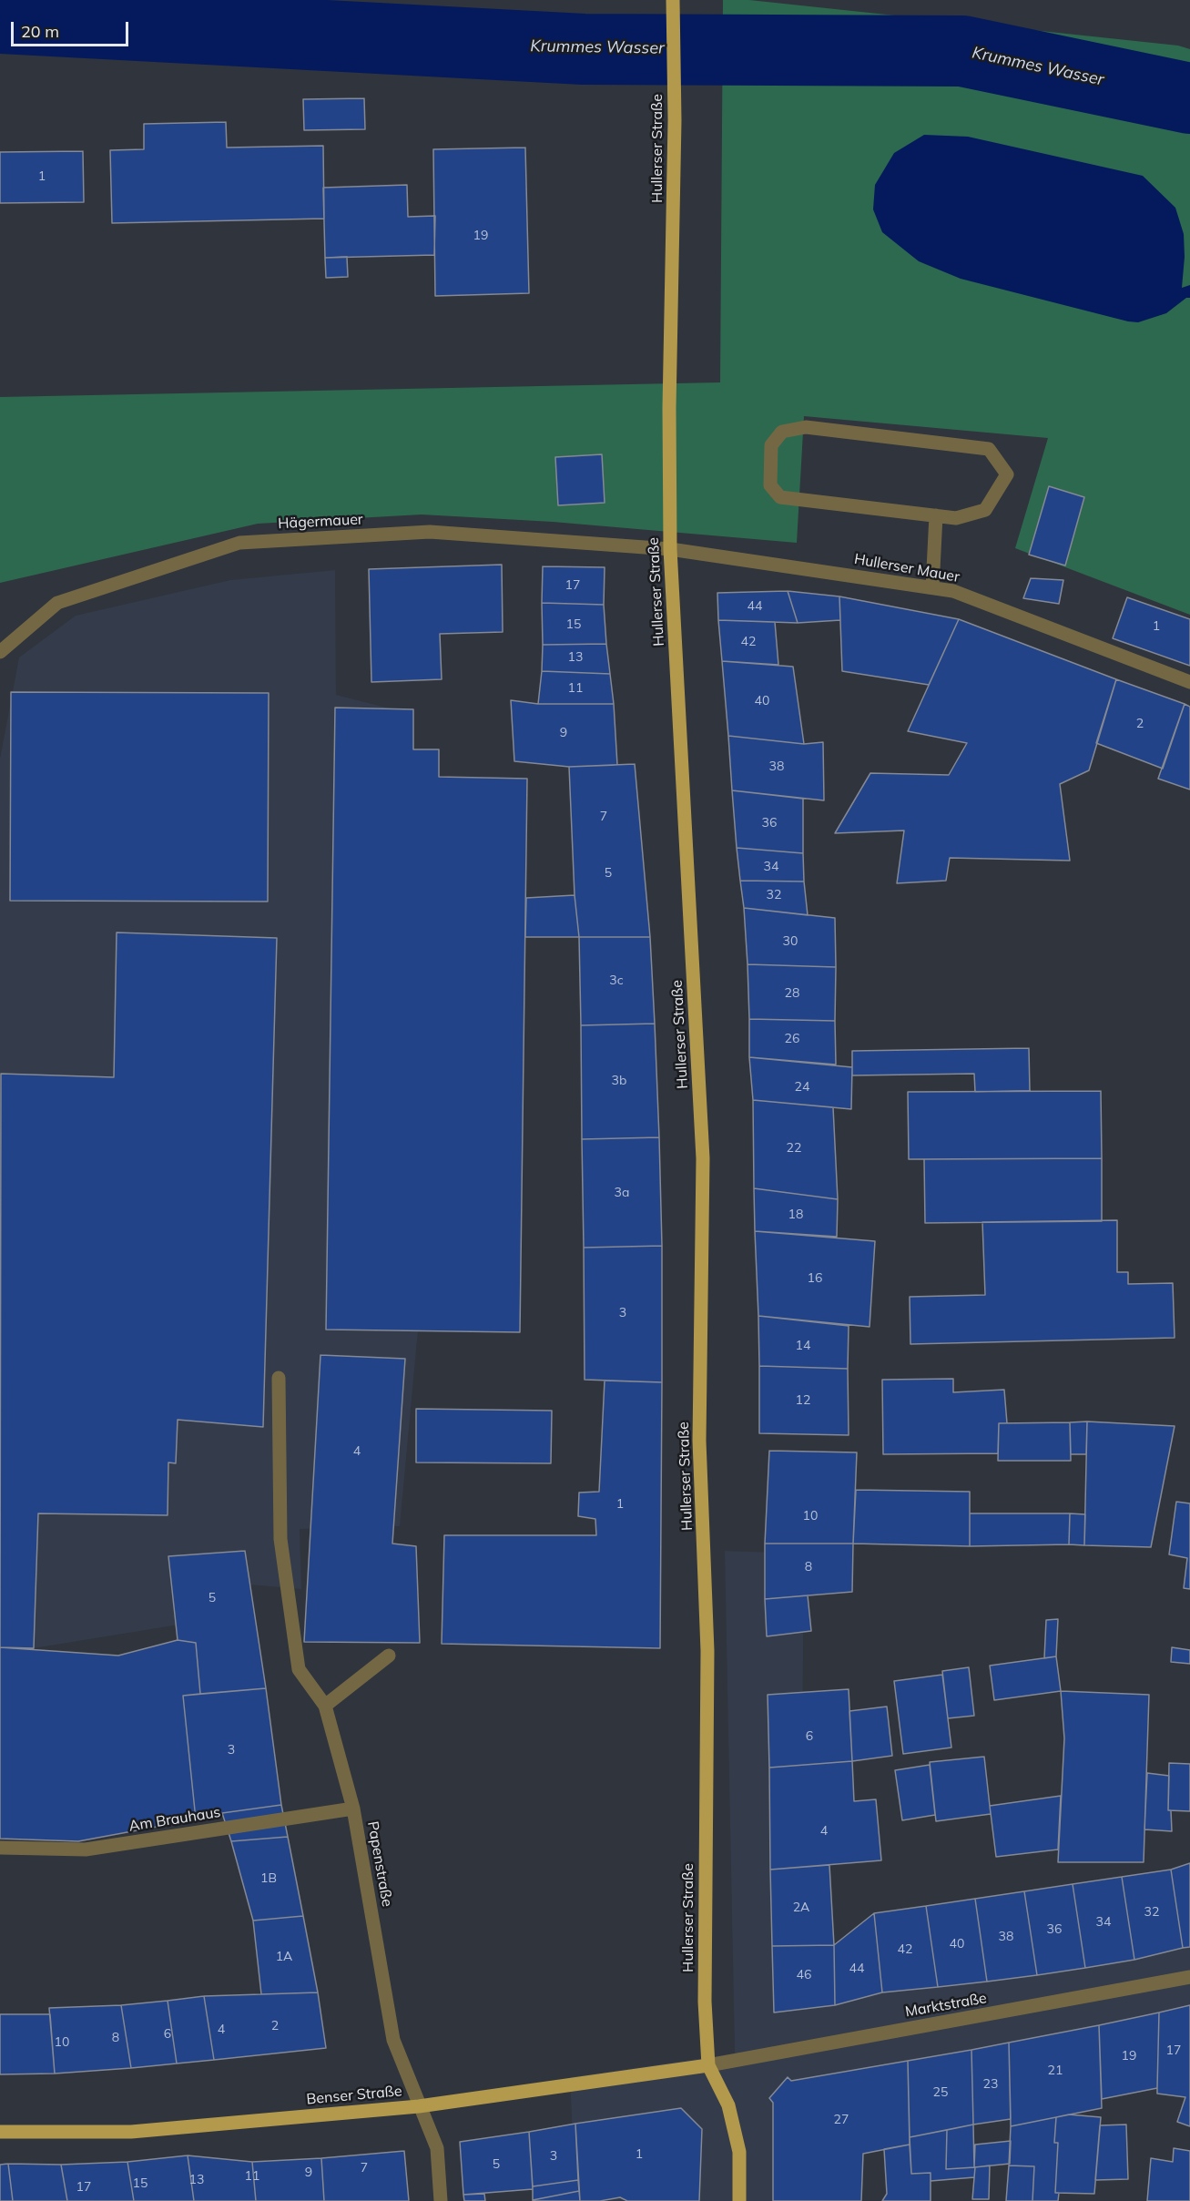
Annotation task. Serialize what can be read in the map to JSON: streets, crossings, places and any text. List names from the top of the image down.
{
  "streets": {
    "main road": ["Hullerser Straße", "Benser Straße"],
    "street": [
      "Hägermauer",
      "Hullerser Mauer",
      "Am Brauhaus",
      "Papenstraße",
      "Marktstraße"
    ]
  },
  "crossings": [
    ["Hullerser Straße", "Hägermauer"],
    ["Hullerser Straße", "Hullerser Mauer"],
    ["Hullerser Straße", "Marktstraße"],
    ["Hullerser Straße", "Benser Straße"],
    ["Hägermauer", "Hullerser Mauer"],
    ["Am Brauhaus", "Papenstraße"],
    ["Papenstraße", "Benser Straße"],
    ["Marktstraße", "Benser Straße"]
  ],
  "water": ["Krummes Wasser"],
  "house_numbers": [
    "1",
    "19",
    "17",
    "44",
    "15",
    "1",
    "42",
    "13",
    "11",
    "40",
    "2",
    "9",
    "38",
    "7",
    "36",
    "34",
    "5",
    "32",
    "30",
    "3c",
    "28",
    "26",
    "3b",
    "24",
    "22",
    "3a",
    "18",
    "16",
    "3",
    "14",
    "12",
    "4",
    "1",
    "10",
    "8",
    "5",
    "6",
    "3",
    "4",
    "1B",
    "2A",
    "32",
    "34",
    "36",
    "38",
    "40",
    "42",
    "1A",
    "44",
    "46",
    "2",
    "4",
    "6",
    "8",
    "10",
    "17",
    "19",
    "21",
    "23",
    "25",
    "27",
    "1",
    "3",
    "5",
    "7",
    "9",
    "11",
    "13",
    "15",
    "17"
  ],
  "scale_bar": "20 m"
}
